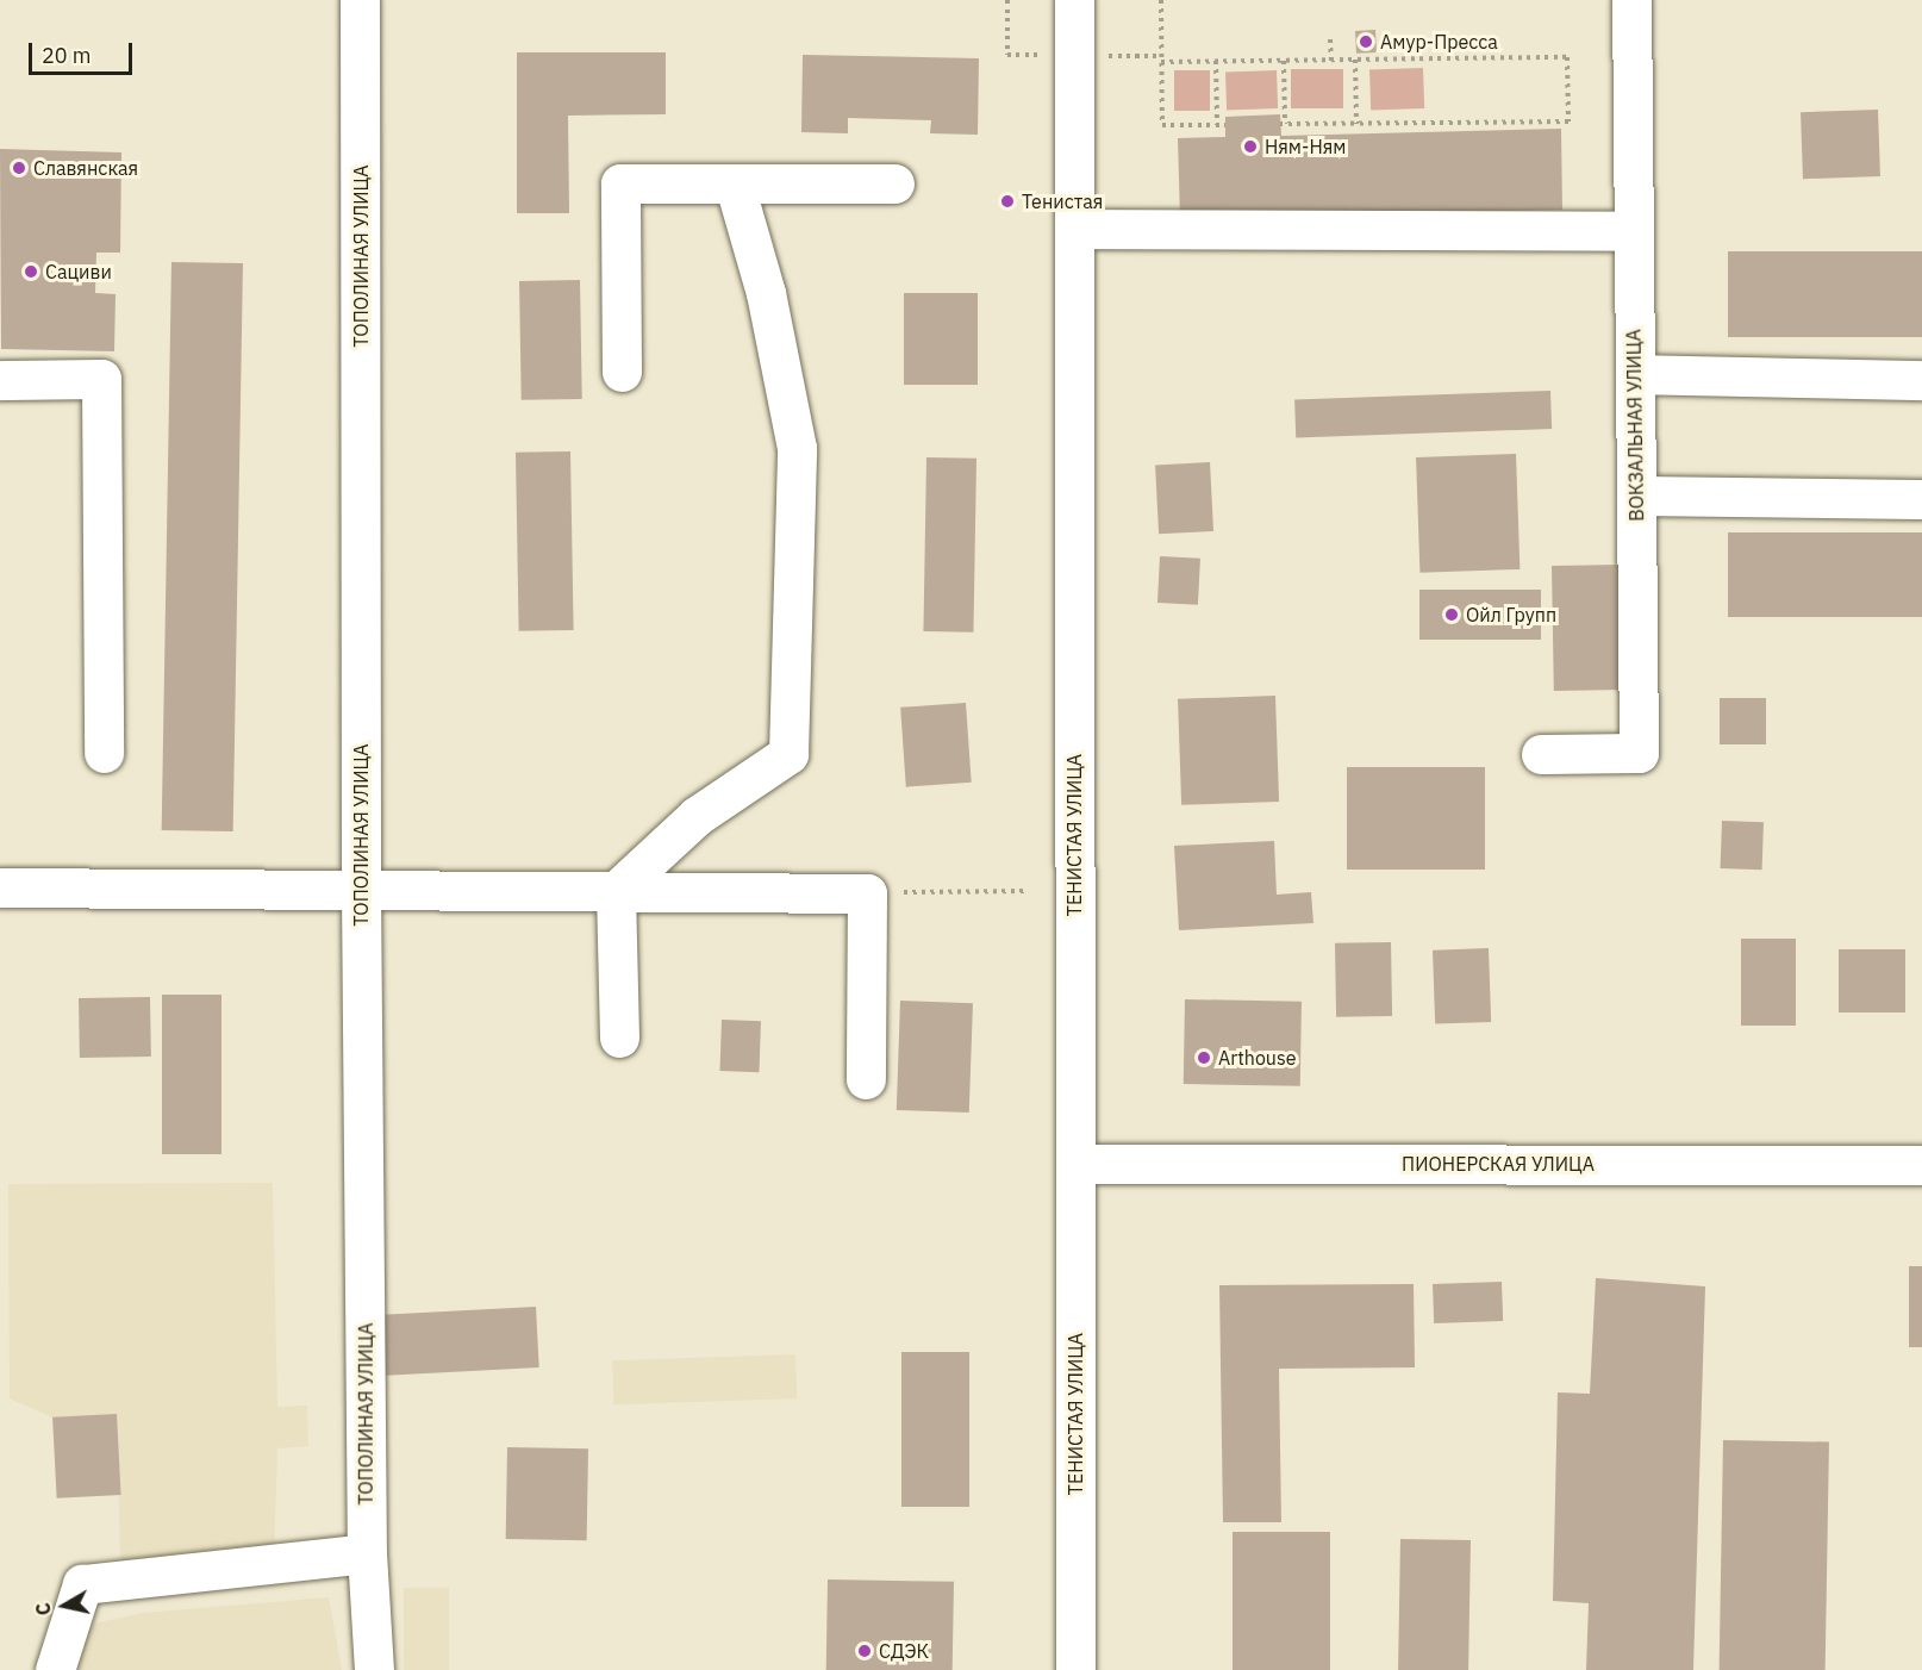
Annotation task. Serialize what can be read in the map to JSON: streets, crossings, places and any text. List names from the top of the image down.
{
  "streets": {
    "street": [
      "ТОПОЛИНАЯ УЛИЦА",
      "ВОКЗАЛЬНАЯ УЛИЦА",
      "ТЕНИСТАЯ УЛИЦА",
      "ПИОНЕРСКАЯ УЛИЦА"
    ]
  },
  "crossings": [
    ["ТЕНИСТАЯ УЛИЦА", "ПИОНЕРСКАЯ УЛИЦА"]
  ],
  "places": [
    "Амур-Пресса",
    "Ням-Ням",
    "Славянская",
    "Тенистая",
    "Сациви",
    "Ойл Групп",
    "Arthouse",
    "СДЭК"
  ],
  "scale_bar": "20 m",
  "north": "left"
}
